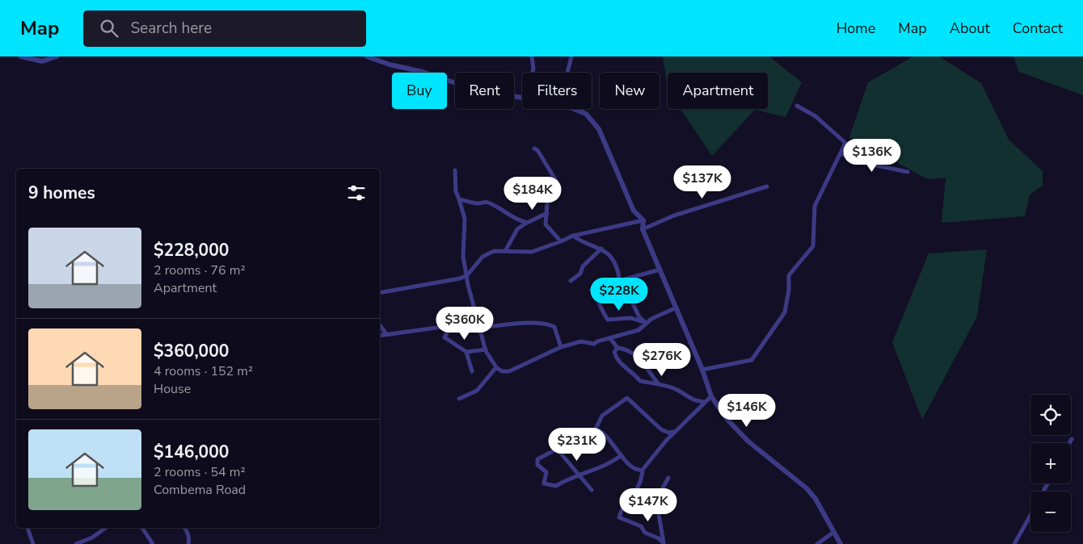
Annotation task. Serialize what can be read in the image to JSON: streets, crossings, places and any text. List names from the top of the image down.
{
  "page": {
    "header": "Map",
    "search": "Search here",
    "nav": [
      "Home",
      "Map",
      "About",
      "Contact"
    ],
    "chip": [
      "Buy",
      "Rent",
      "Filters",
      "New",
      "Apartment"
    ],
    "price": [
      "$136K",
      "$137K",
      "$184K",
      "$228K",
      "$360K",
      "$276K",
      "$146K",
      "$231K",
      "$147K"
    ],
    "heading": "9 homes",
    "list": [
      {
        "name": "$228,000",
        "note": "2 rooms · 76 m² · Apartment"
      },
      {
        "name": "$360,000",
        "note": "4 rooms · 152 m² · House"
      },
      {
        "name": "$146,000",
        "note": "2 rooms · 54 m² · Combema Road"
      }
    ],
    "map_buttons": ["+", "−"]
  }
}
